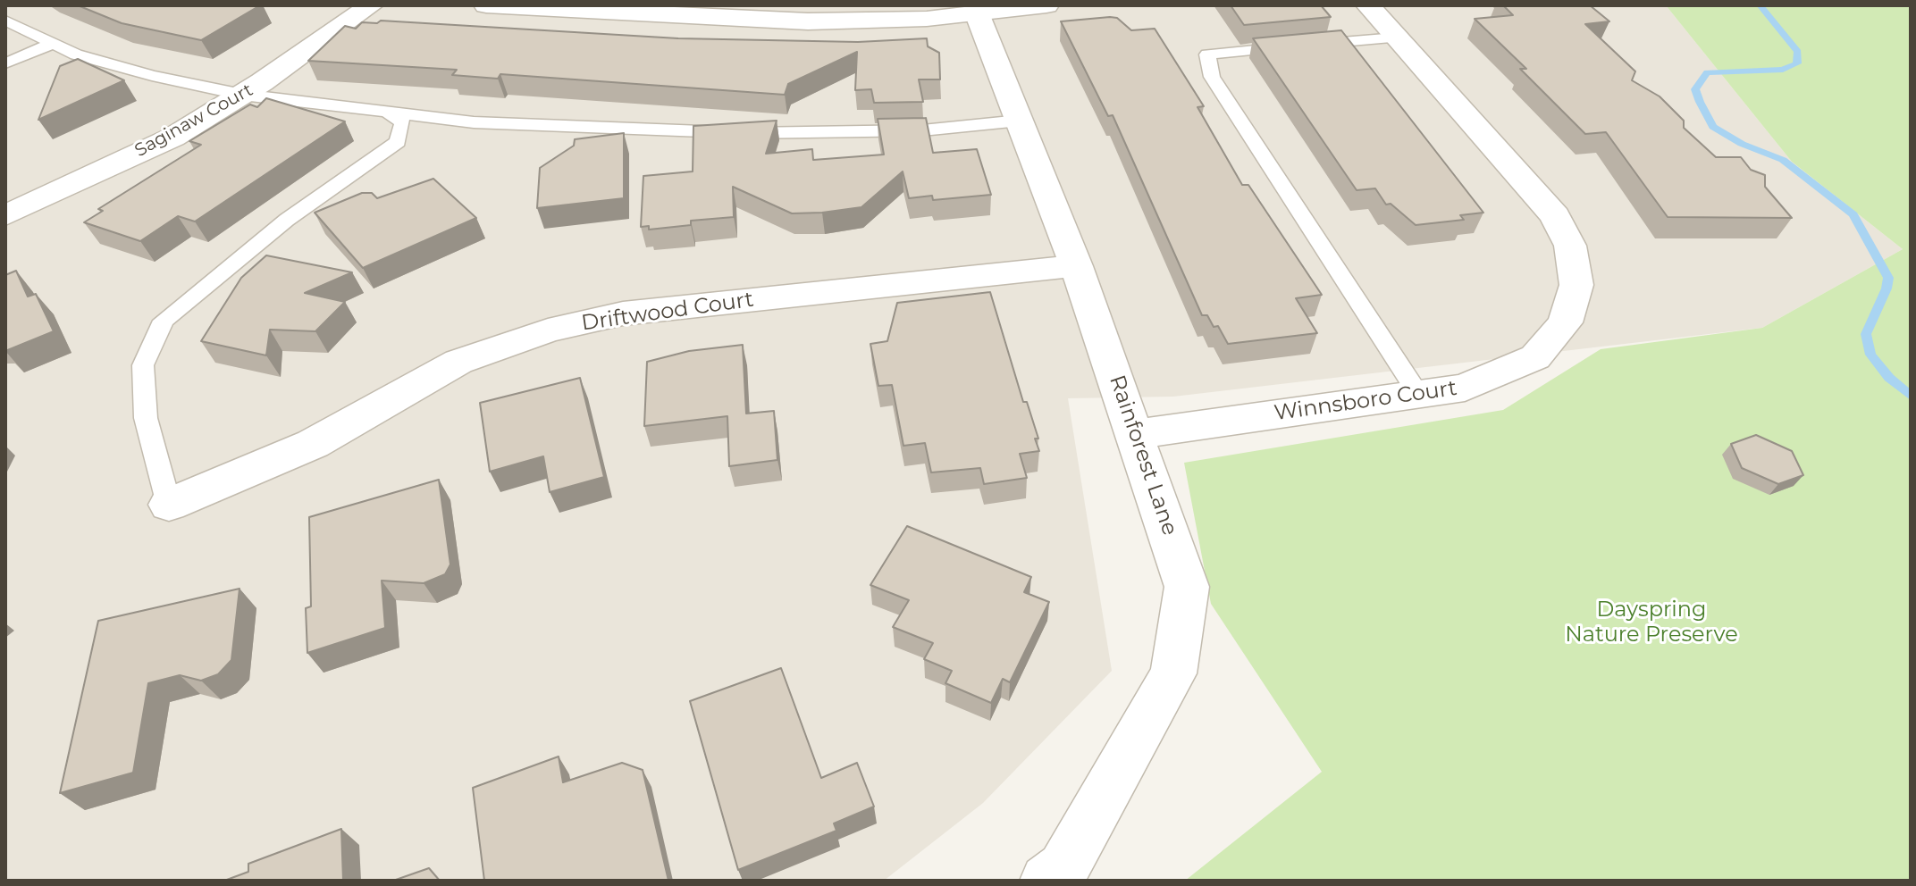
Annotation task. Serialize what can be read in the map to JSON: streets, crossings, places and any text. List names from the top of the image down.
{
  "streets": {
    "street": [
      "Saginaw Court",
      "Driftwood Court",
      "Winnsboro Court",
      "Rainforest Lane"
    ]
  },
  "crossings": [
    ["Driftwood Court", "Rainforest Lane"],
    ["Winnsboro Court", "Rainforest Lane"]
  ],
  "parks": ["Dayspring Nature Preserve"]
}
